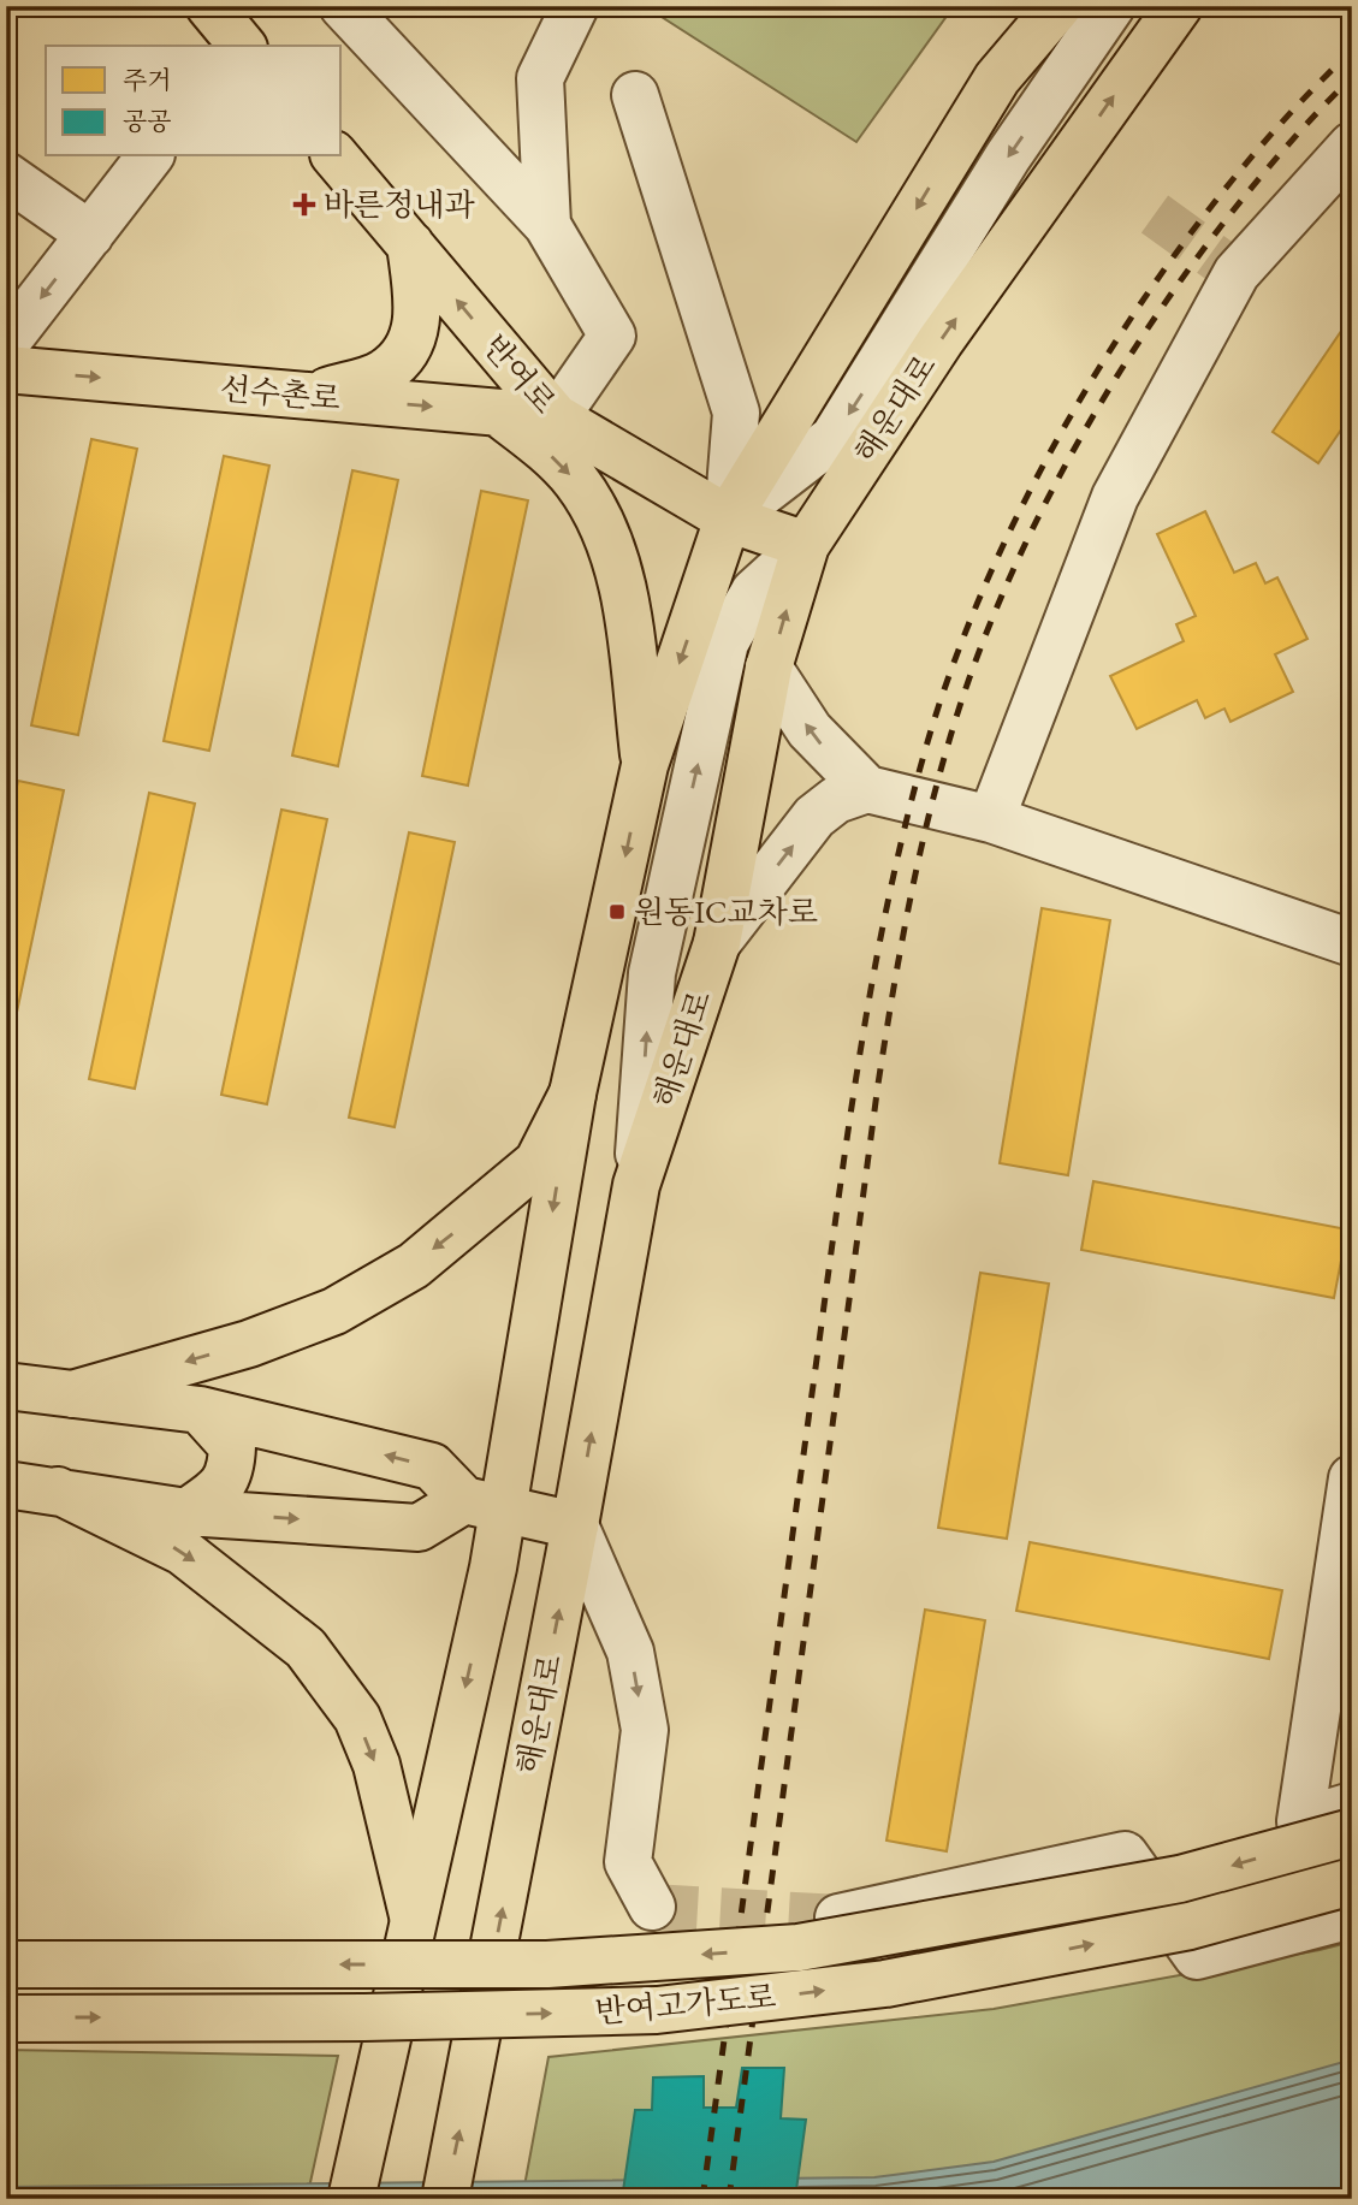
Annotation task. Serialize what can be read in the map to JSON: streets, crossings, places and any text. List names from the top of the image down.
{
  "streets": {
    "main road": [
      "반여로",
      "선수촌로",
      "해운대로",
      "반여고가도로"
    ]
  },
  "crossings": [
    ["반여로", "선수촌로"],
    ["반여로", "해운대로"]
  ],
  "one_way": ["반여로", "선수촌로"],
  "places": {
    "health": ["바른정내과"],
    "transit": ["원동IC교차로"]
  },
  "legend": ["주거", "공공"]
}
